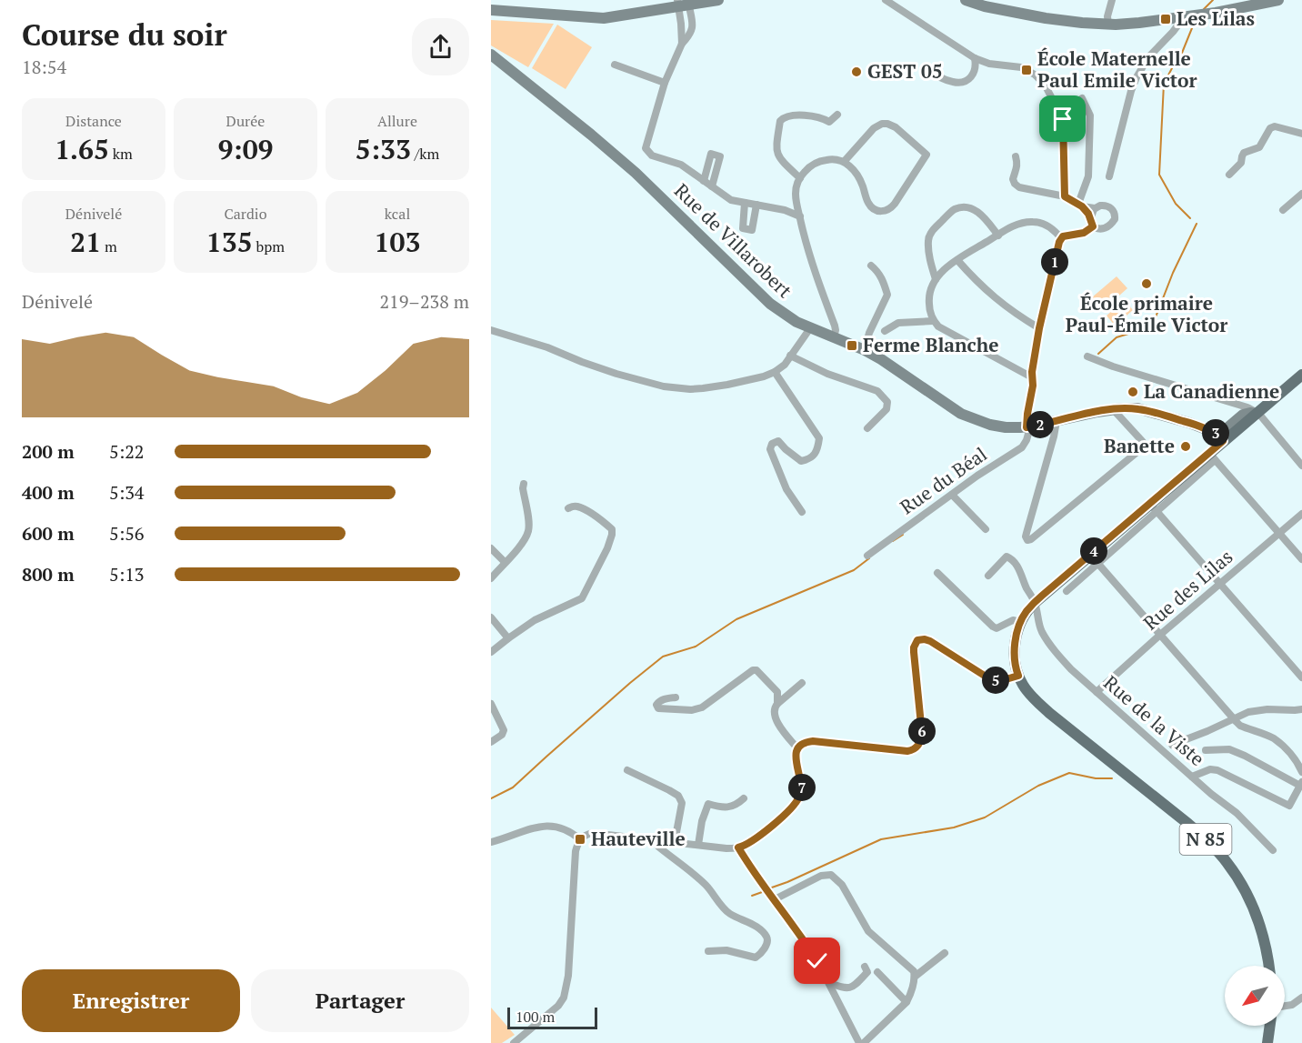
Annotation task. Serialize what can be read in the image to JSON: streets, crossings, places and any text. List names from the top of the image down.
{
  "streets": {
    "main road": ["Rue de Villarobert", "N 85"],
    "street": ["Rue du Béal", "Rue des Lilas", "Rue de la Viste"]
  },
  "crossings": [
    ["Rue de Villarobert", "Rue du Béal"],
    ["Rue de Villarobert", "N 85"],
    ["Rue des Lilas", "Rue de la Viste"],
    ["Rue de la Viste", "N 85"]
  ],
  "places": {
    "transit": [
      "Les Lilas",
      "École Maternelle Paul Emile Victor",
      "Ferme Blanche",
      "Hauteville"
    ],
    "other": [
      "GEST 05",
      "École primaire Paul-Émile Victor",
      "La Canadienne",
      "Banette"
    ]
  },
  "scale_bar": "100 m",
  "north": "bottom left",
  "page": {
    "heading": ["Course du soir", "18:54"],
    "stats": [
      ["Distance", "1.65 km"],
      ["Durée", "9:09"],
      ["Allure", "5:33 /km"],
      ["Dénivelé", "21 m"],
      ["Cardio", "135 bpm"],
      ["kcal", "103"]
    ],
    "pins": [
      "1",
      "2",
      "3",
      "4",
      "5",
      "6",
      "7"
    ],
    "chart": ["Dénivelé", "219–238 m"],
    "list": [
      {
        "name": "200 m",
        "note": "5:22"
      },
      {
        "name": "400 m",
        "note": "5:34"
      },
      {
        "name": "600 m",
        "note": "5:56"
      },
      {
        "name": "800 m",
        "note": "5:13"
      }
    ],
    "buttons": ["Enregistrer", "Partager"],
    "scale": "100 m"
  }
}
